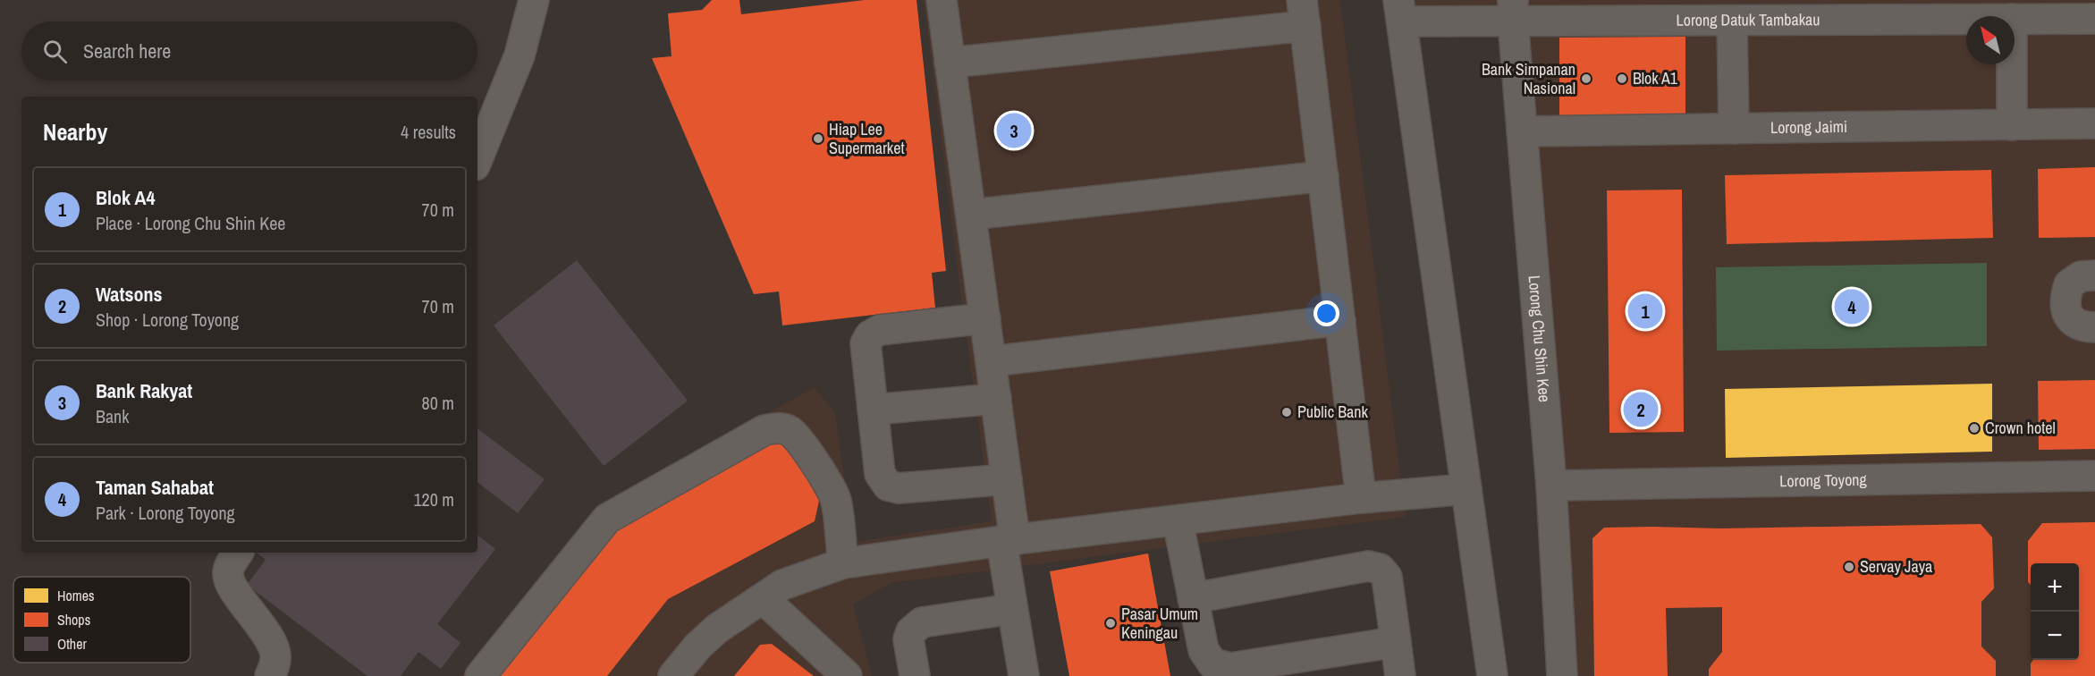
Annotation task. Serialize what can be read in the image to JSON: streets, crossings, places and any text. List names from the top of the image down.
{
  "streets": {
    "street": [
      "Lorong Datuk Tambakau",
      "Lorong Jaimi",
      "Lorong Chu Shin Kee",
      "Lorong Toyong"
    ]
  },
  "crossings": [
    ["Lorong Datuk Tambakau", "Lorong Chu Shin Kee"],
    ["Lorong Jaimi", "Lorong Chu Shin Kee"],
    ["Lorong Chu Shin Kee", "Lorong Toyong"]
  ],
  "places": [
    "Bank Simpanan Nasional",
    "Blok A1",
    "Hiap Lee Supermarket",
    "Public Bank",
    "Crown hotel",
    "Servay Jaya",
    "Pasar Umum Keningau"
  ],
  "legend": ["Homes", "Shops", "Other"],
  "north": "top left",
  "page": {
    "search": "Search here",
    "heading": ["Nearby", "4 results"],
    "pins": [
      "3",
      "4",
      "1",
      "2"
    ],
    "list": [
      {
        "mark": "1",
        "name": "Blok A4",
        "note": "Place · Lorong Chu Shin Kee",
        "value": "70 m"
      },
      {
        "mark": "2",
        "name": "Watsons",
        "note": "Shop · Lorong Toyong",
        "value": "70 m"
      },
      {
        "mark": "3",
        "name": "Bank Rakyat",
        "note": "Bank",
        "value": "80 m"
      },
      {
        "mark": "4",
        "name": "Taman Sahabat",
        "note": "Park · Lorong Toyong",
        "value": "120 m"
      }
    ],
    "map_buttons": ["+", "−"]
  }
}
